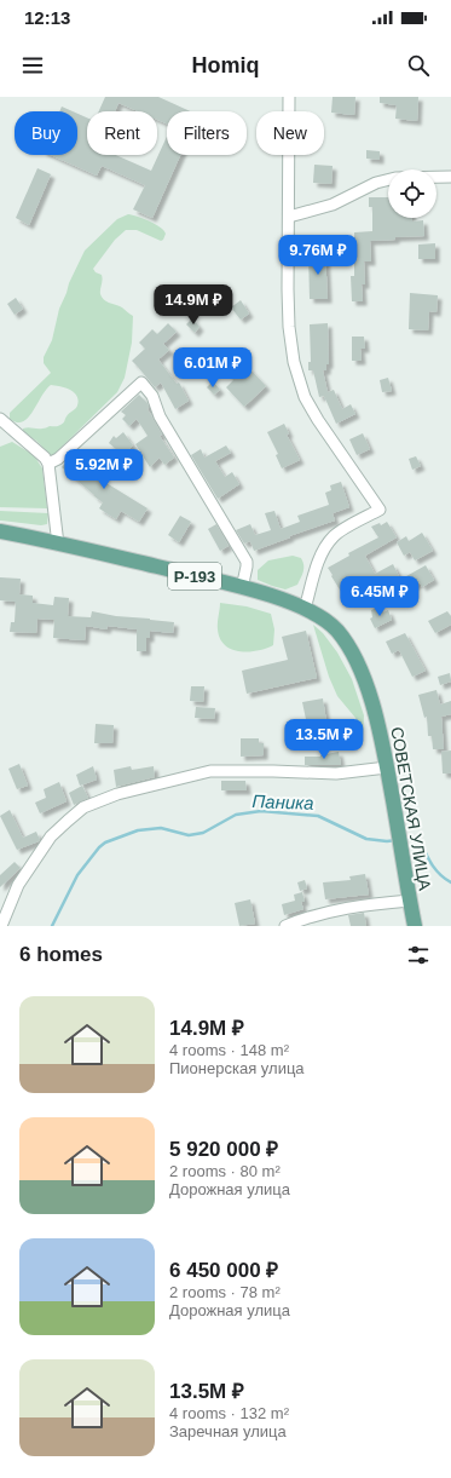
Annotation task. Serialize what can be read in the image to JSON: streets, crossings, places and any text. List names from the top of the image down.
{
  "streets": {
    "main road": ["Р-193", "СОВЕТСКАЯ УЛИЦА"]
  },
  "crossings": [
    ["Р-193", "СОВЕТСКАЯ УЛИЦА"]
  ],
  "water": ["Паника"],
  "page": {
    "status": "12:13",
    "header": "Homiq",
    "chip": [
      "Buy",
      "Rent",
      "Filters",
      "New"
    ],
    "price": [
      "9.76M ₽",
      "14.9M ₽",
      "6.01M ₽",
      "5.92M ₽",
      "6.45M ₽",
      "13.5M ₽"
    ],
    "heading": "6 homes",
    "list": [
      {
        "name": "14.9M ₽",
        "note": "4 rooms · 148 m² · Пионерская улица"
      },
      {
        "name": "5 920 000 ₽",
        "note": "2 rooms · 80 m² · Дорожная улица"
      },
      {
        "name": "6 450 000 ₽",
        "note": "2 rooms · 78 m² · Дорожная улица"
      },
      {
        "name": "13.5M ₽",
        "note": "4 rooms · 132 m² · Заречная улица"
      }
    ]
  }
}
